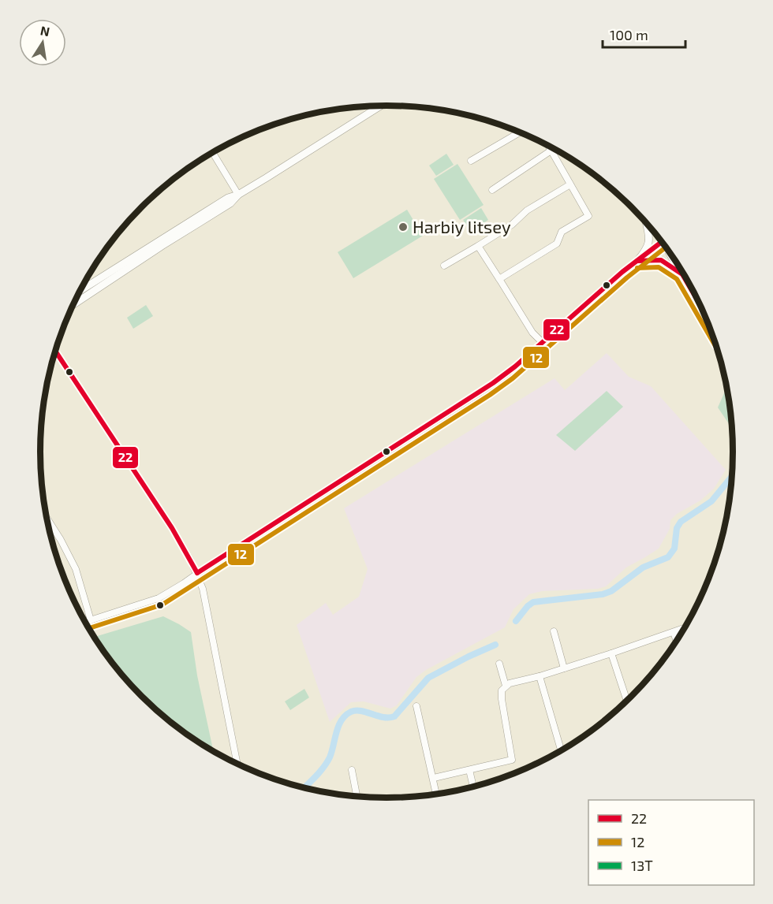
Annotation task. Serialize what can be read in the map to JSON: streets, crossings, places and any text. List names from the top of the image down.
{
  "places": ["Harbiy litsey"],
  "lines": ["transit line 22", "transit line 12"],
  "legend": ["22", "12", "13Т"],
  "scale_bar": "100 m",
  "north": "top"
}
